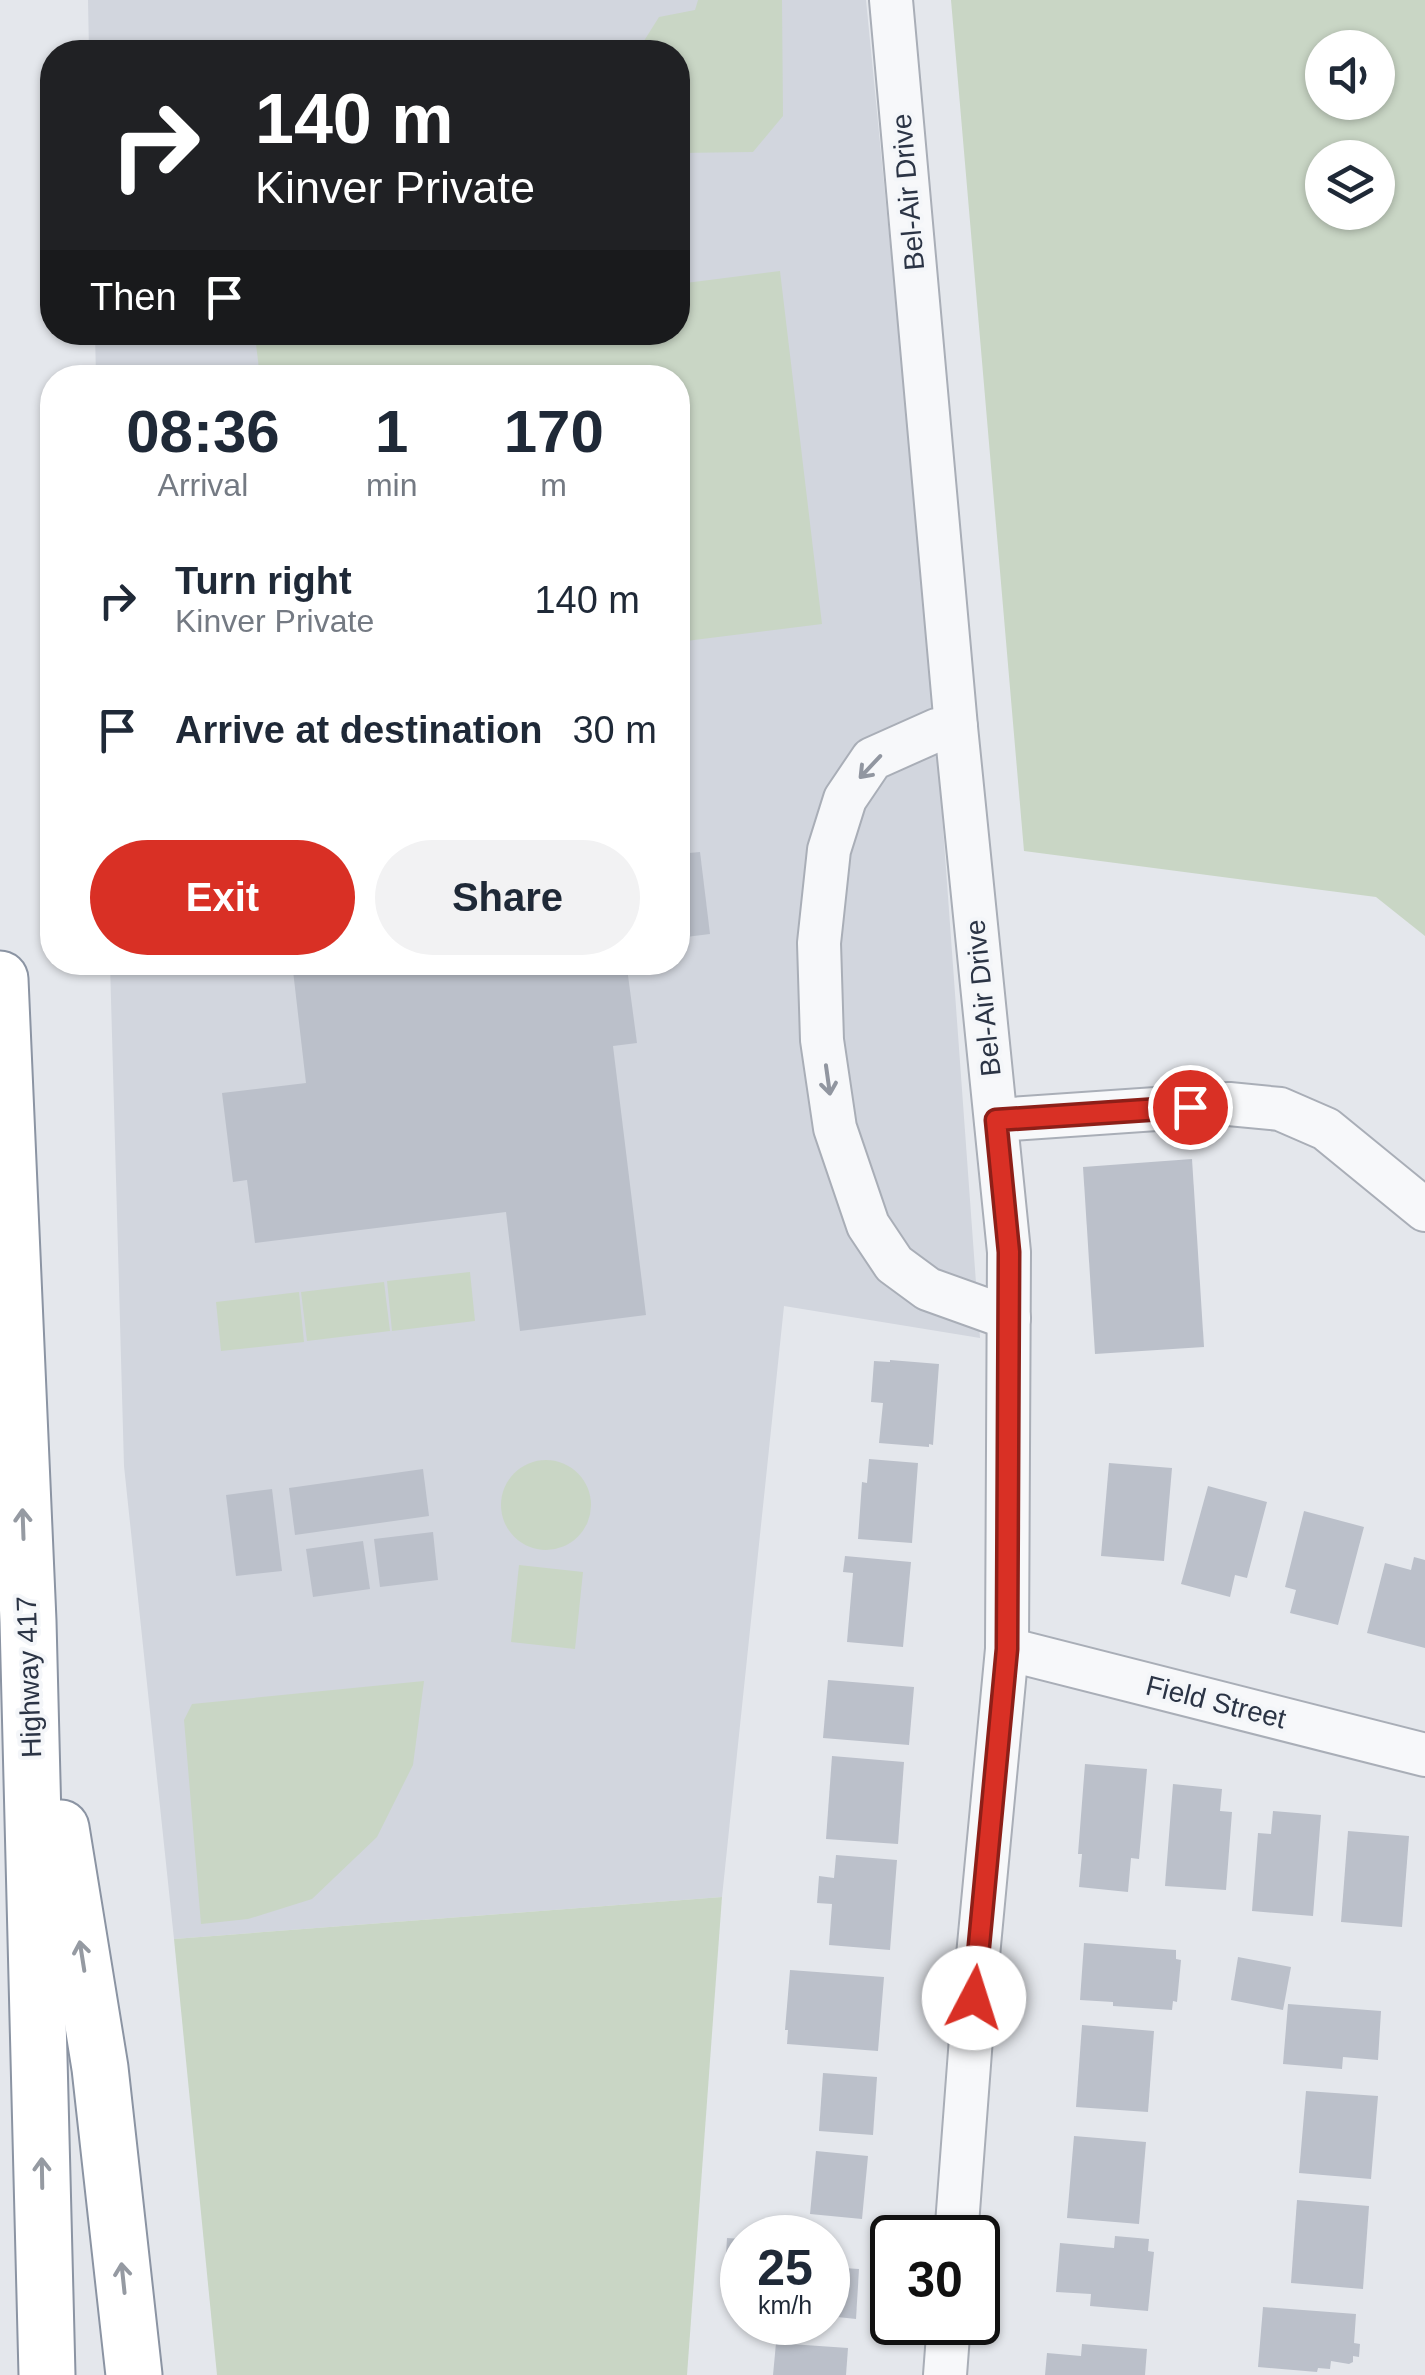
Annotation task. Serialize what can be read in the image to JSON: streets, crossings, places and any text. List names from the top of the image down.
{
  "streets": {
    "highway": ["Highway 417"],
    "street": ["Bel-Air Drive", "Field Street"]
  },
  "crossings": [
    ["Bel-Air Drive", "Field Street"]
  ],
  "page": {
    "turn": ["140 m", "Kinver Private"],
    "then": "Then",
    "eta": [
      "08:36",
      "Arrival",
      "1",
      "min",
      "170",
      "m"
    ],
    "list": [
      {
        "name": "Turn right",
        "note": "Kinver Private",
        "value": "140 m"
      },
      {
        "name": "Arrive at destination",
        "value": "30 m"
      }
    ],
    "buttons": ["Exit", "Share"],
    "speed": "25 km/h",
    "limit": "30"
  }
}
